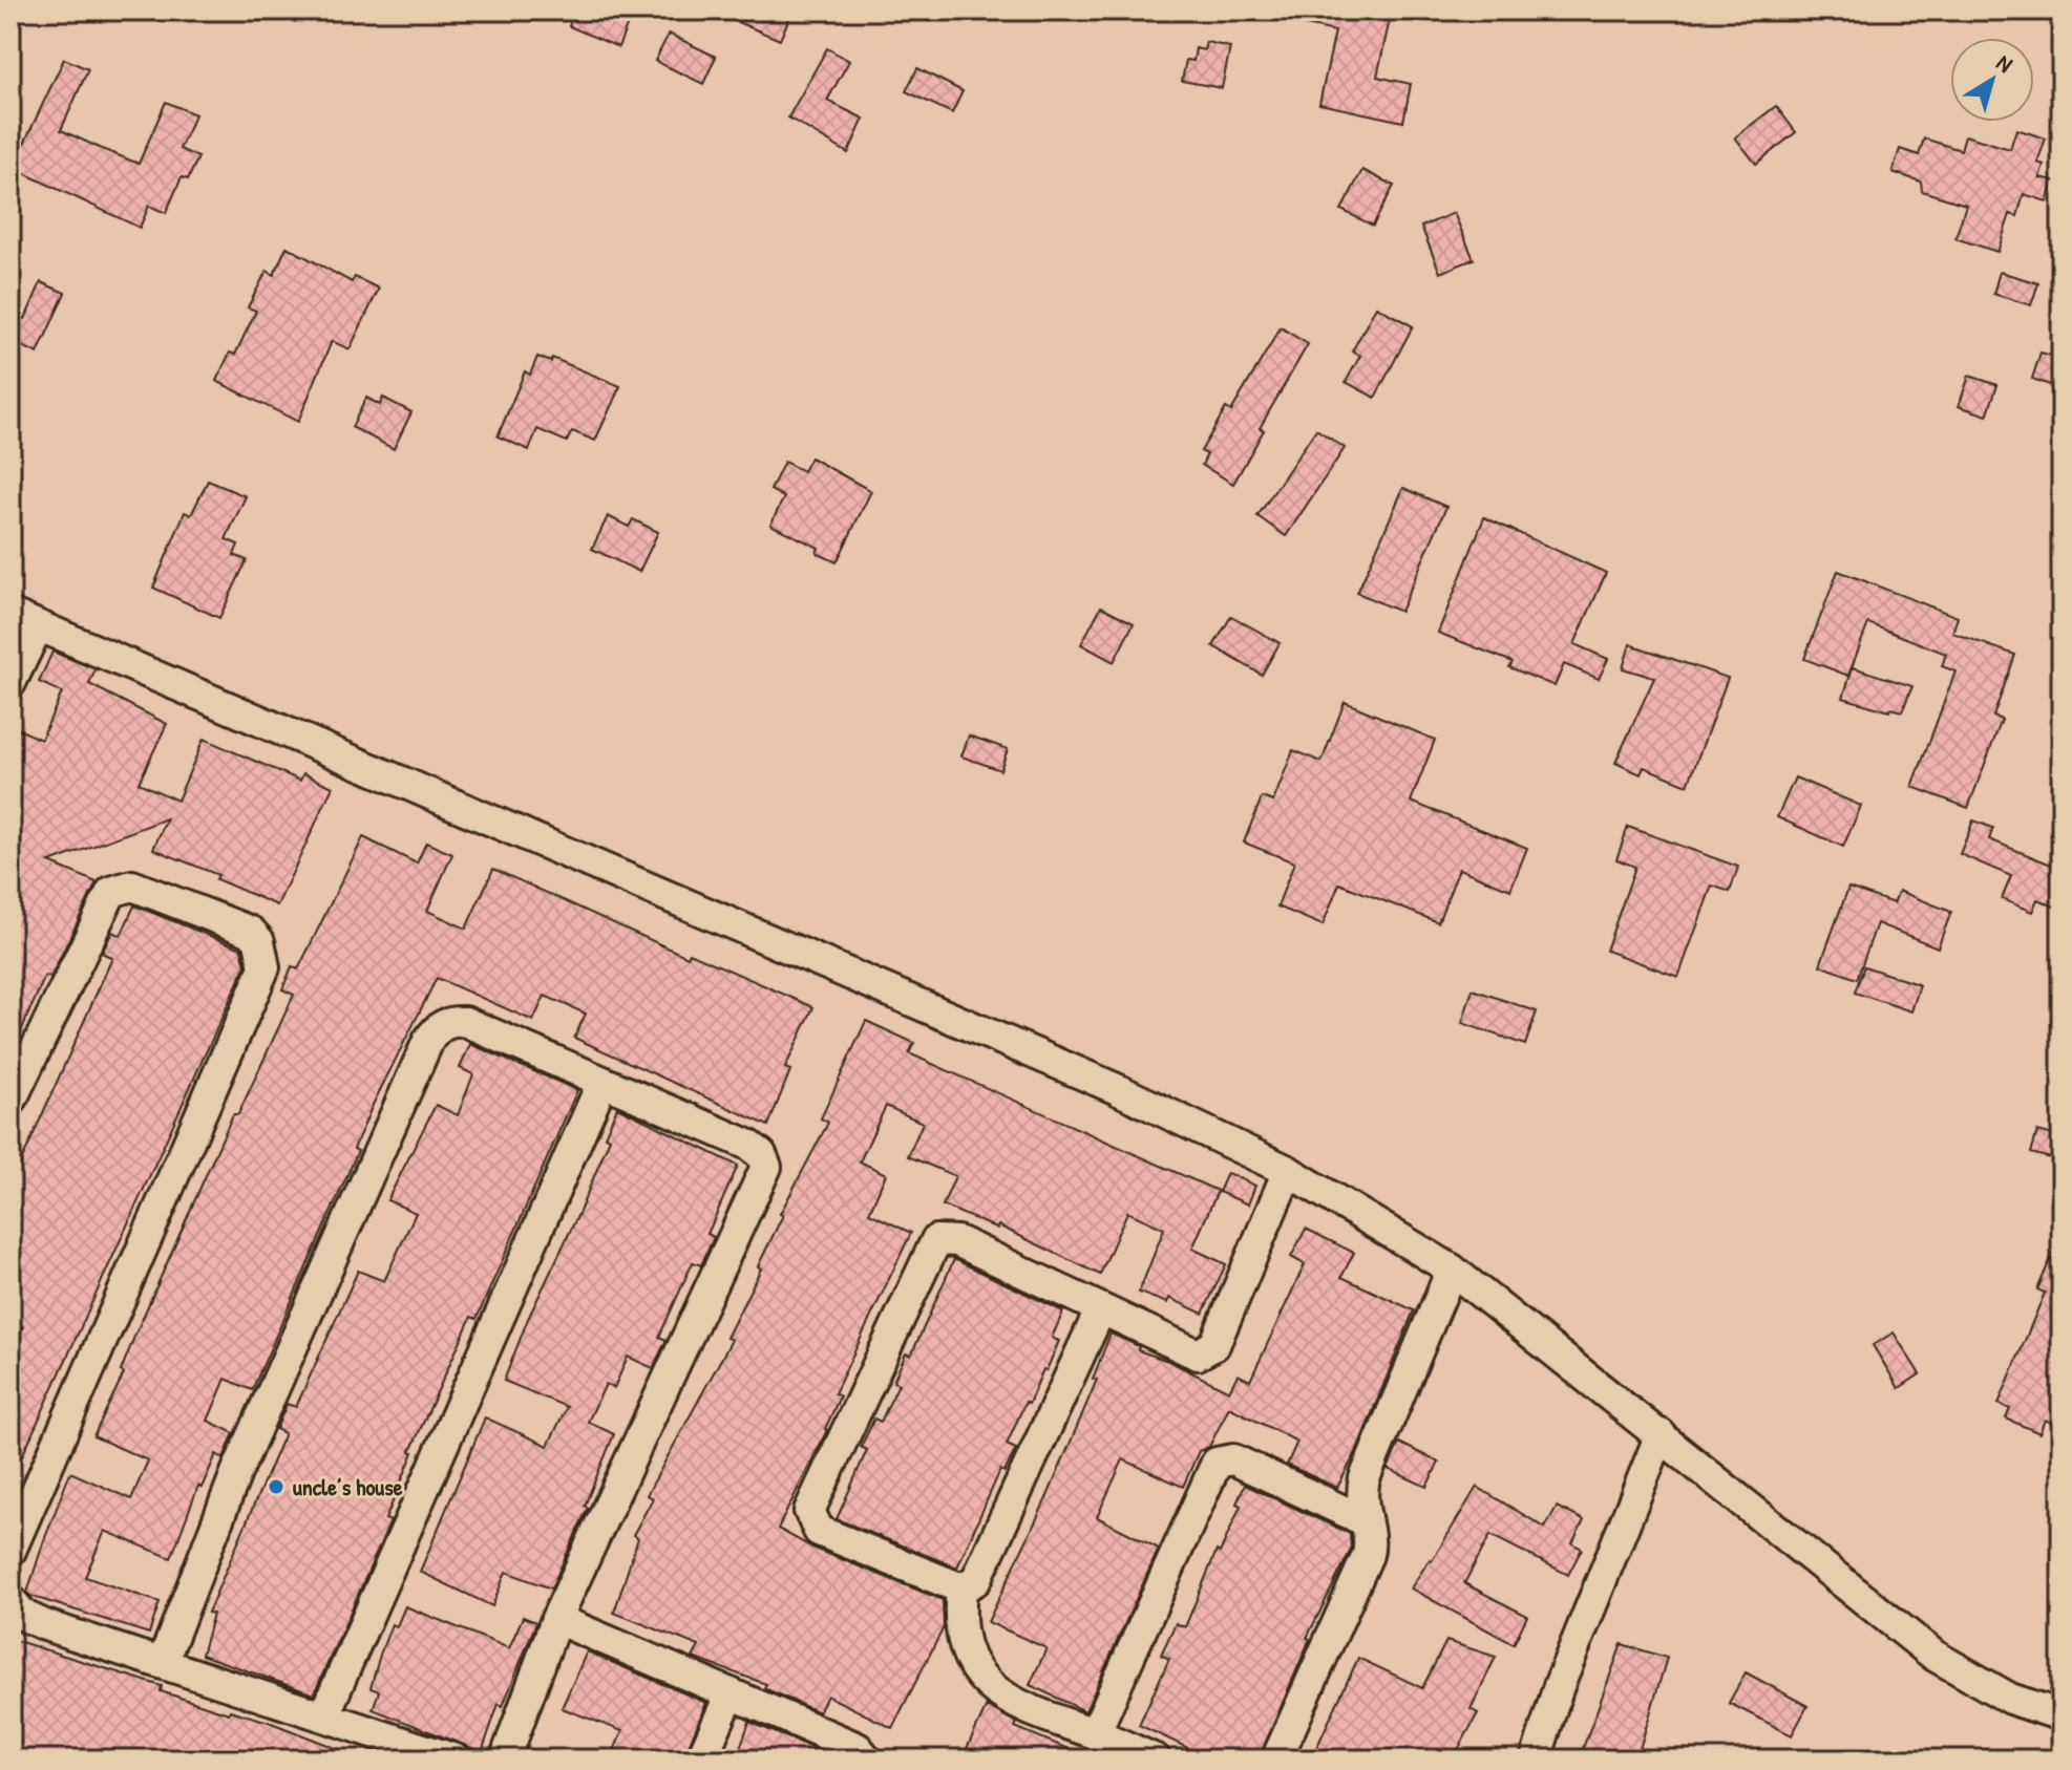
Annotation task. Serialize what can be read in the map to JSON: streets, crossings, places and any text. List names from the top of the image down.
{
  "places": ["uncle’s house"],
  "north": "top right"
}
